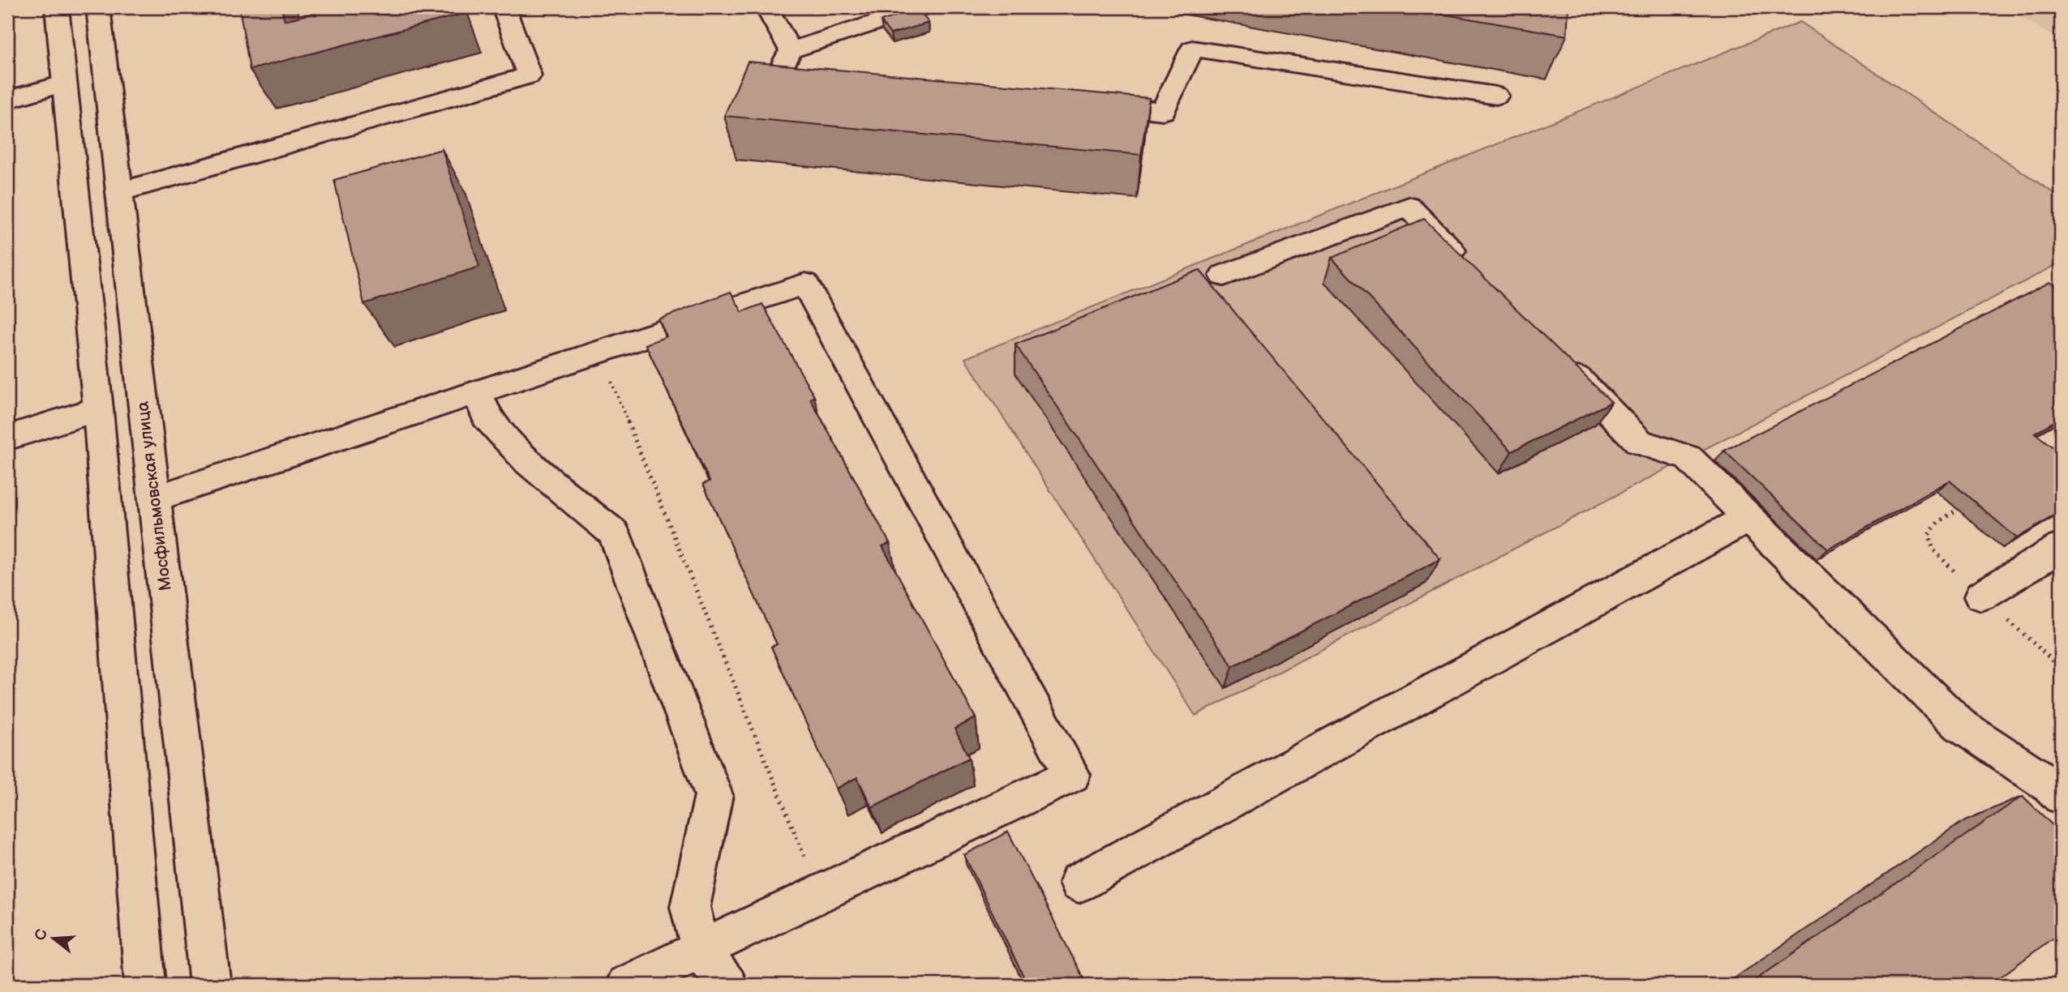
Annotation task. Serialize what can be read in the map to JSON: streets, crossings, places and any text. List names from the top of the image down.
{
  "streets": {
    "main road": ["Мосфильмовская улица"]
  },
  "north": "left"
}
